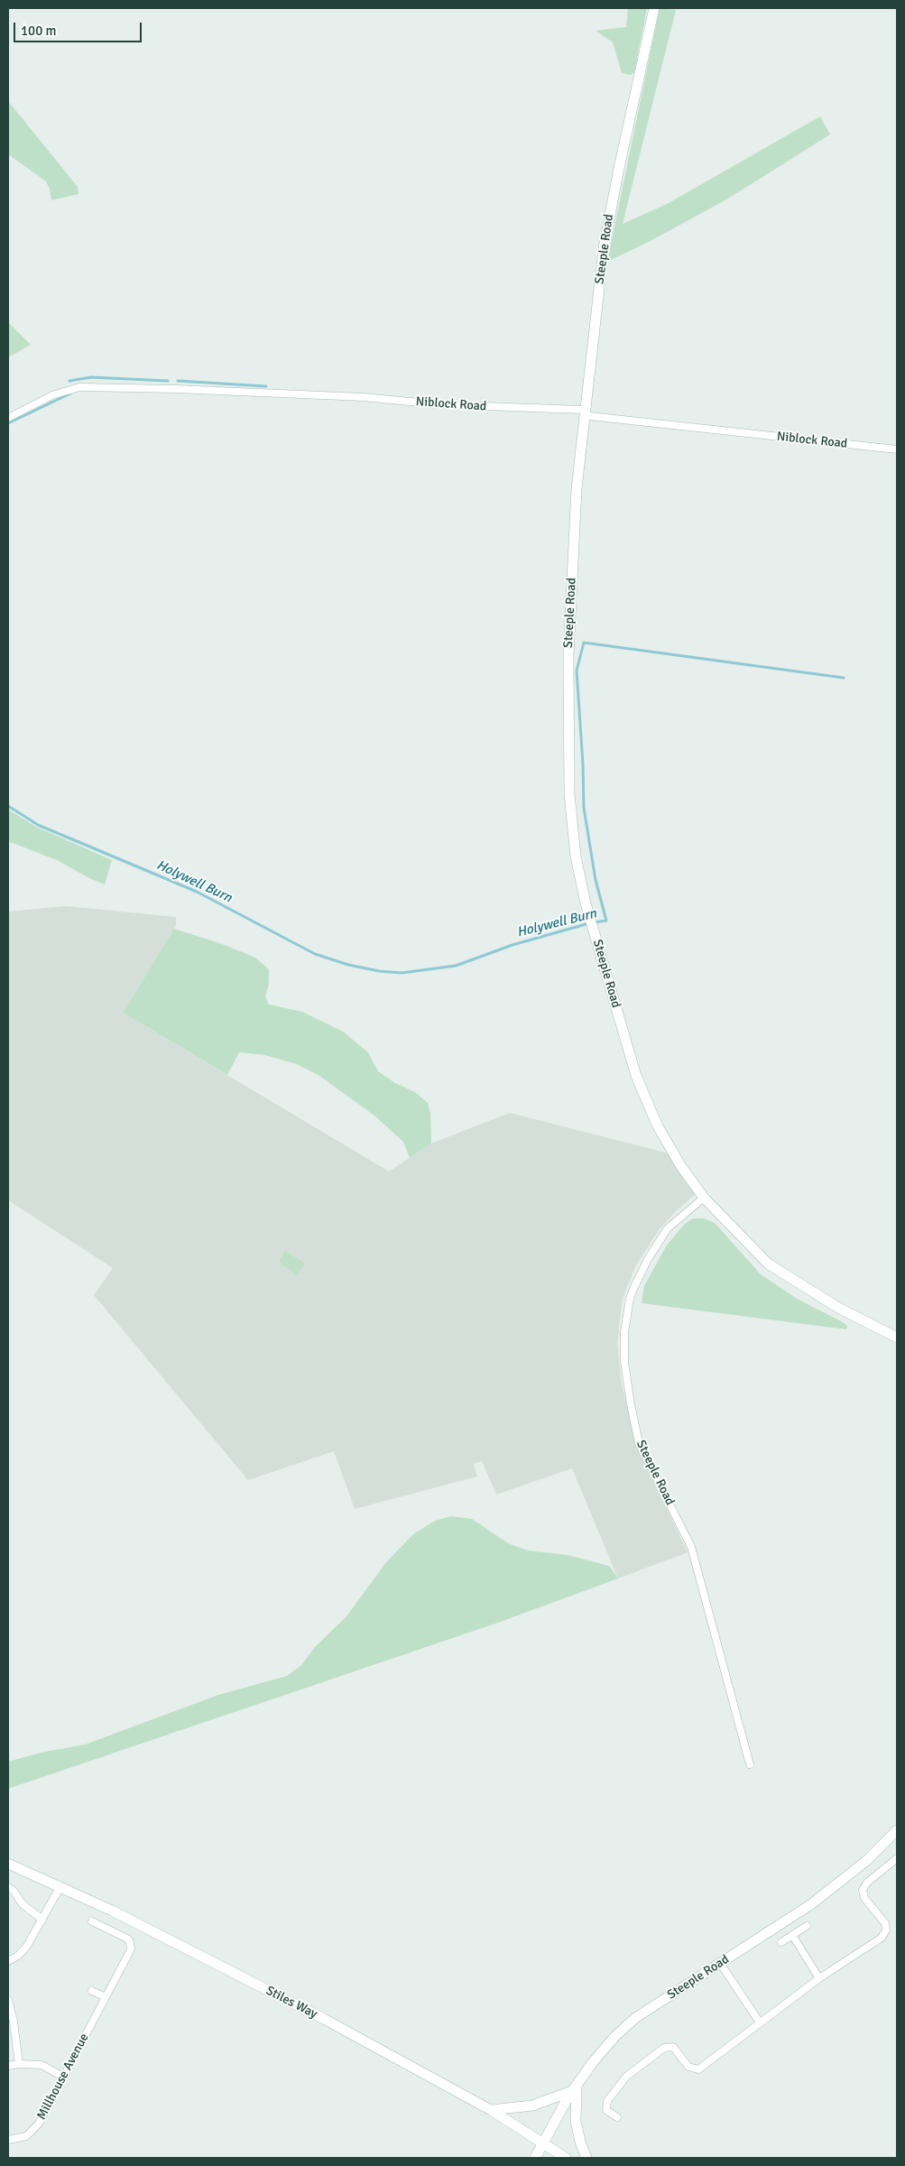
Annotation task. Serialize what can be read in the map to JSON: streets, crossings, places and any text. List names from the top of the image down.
{
  "streets": {
    "street": [
      "Steeple Road",
      "Niblock Road",
      "Stiles Way",
      "Millhouse Avenue"
    ]
  },
  "crossings": [
    ["Steeple Road", "Niblock Road"],
    ["Steeple Road", "Stiles Way"]
  ],
  "water": ["Holywell Burn"],
  "scale_bar": "100 m"
}
